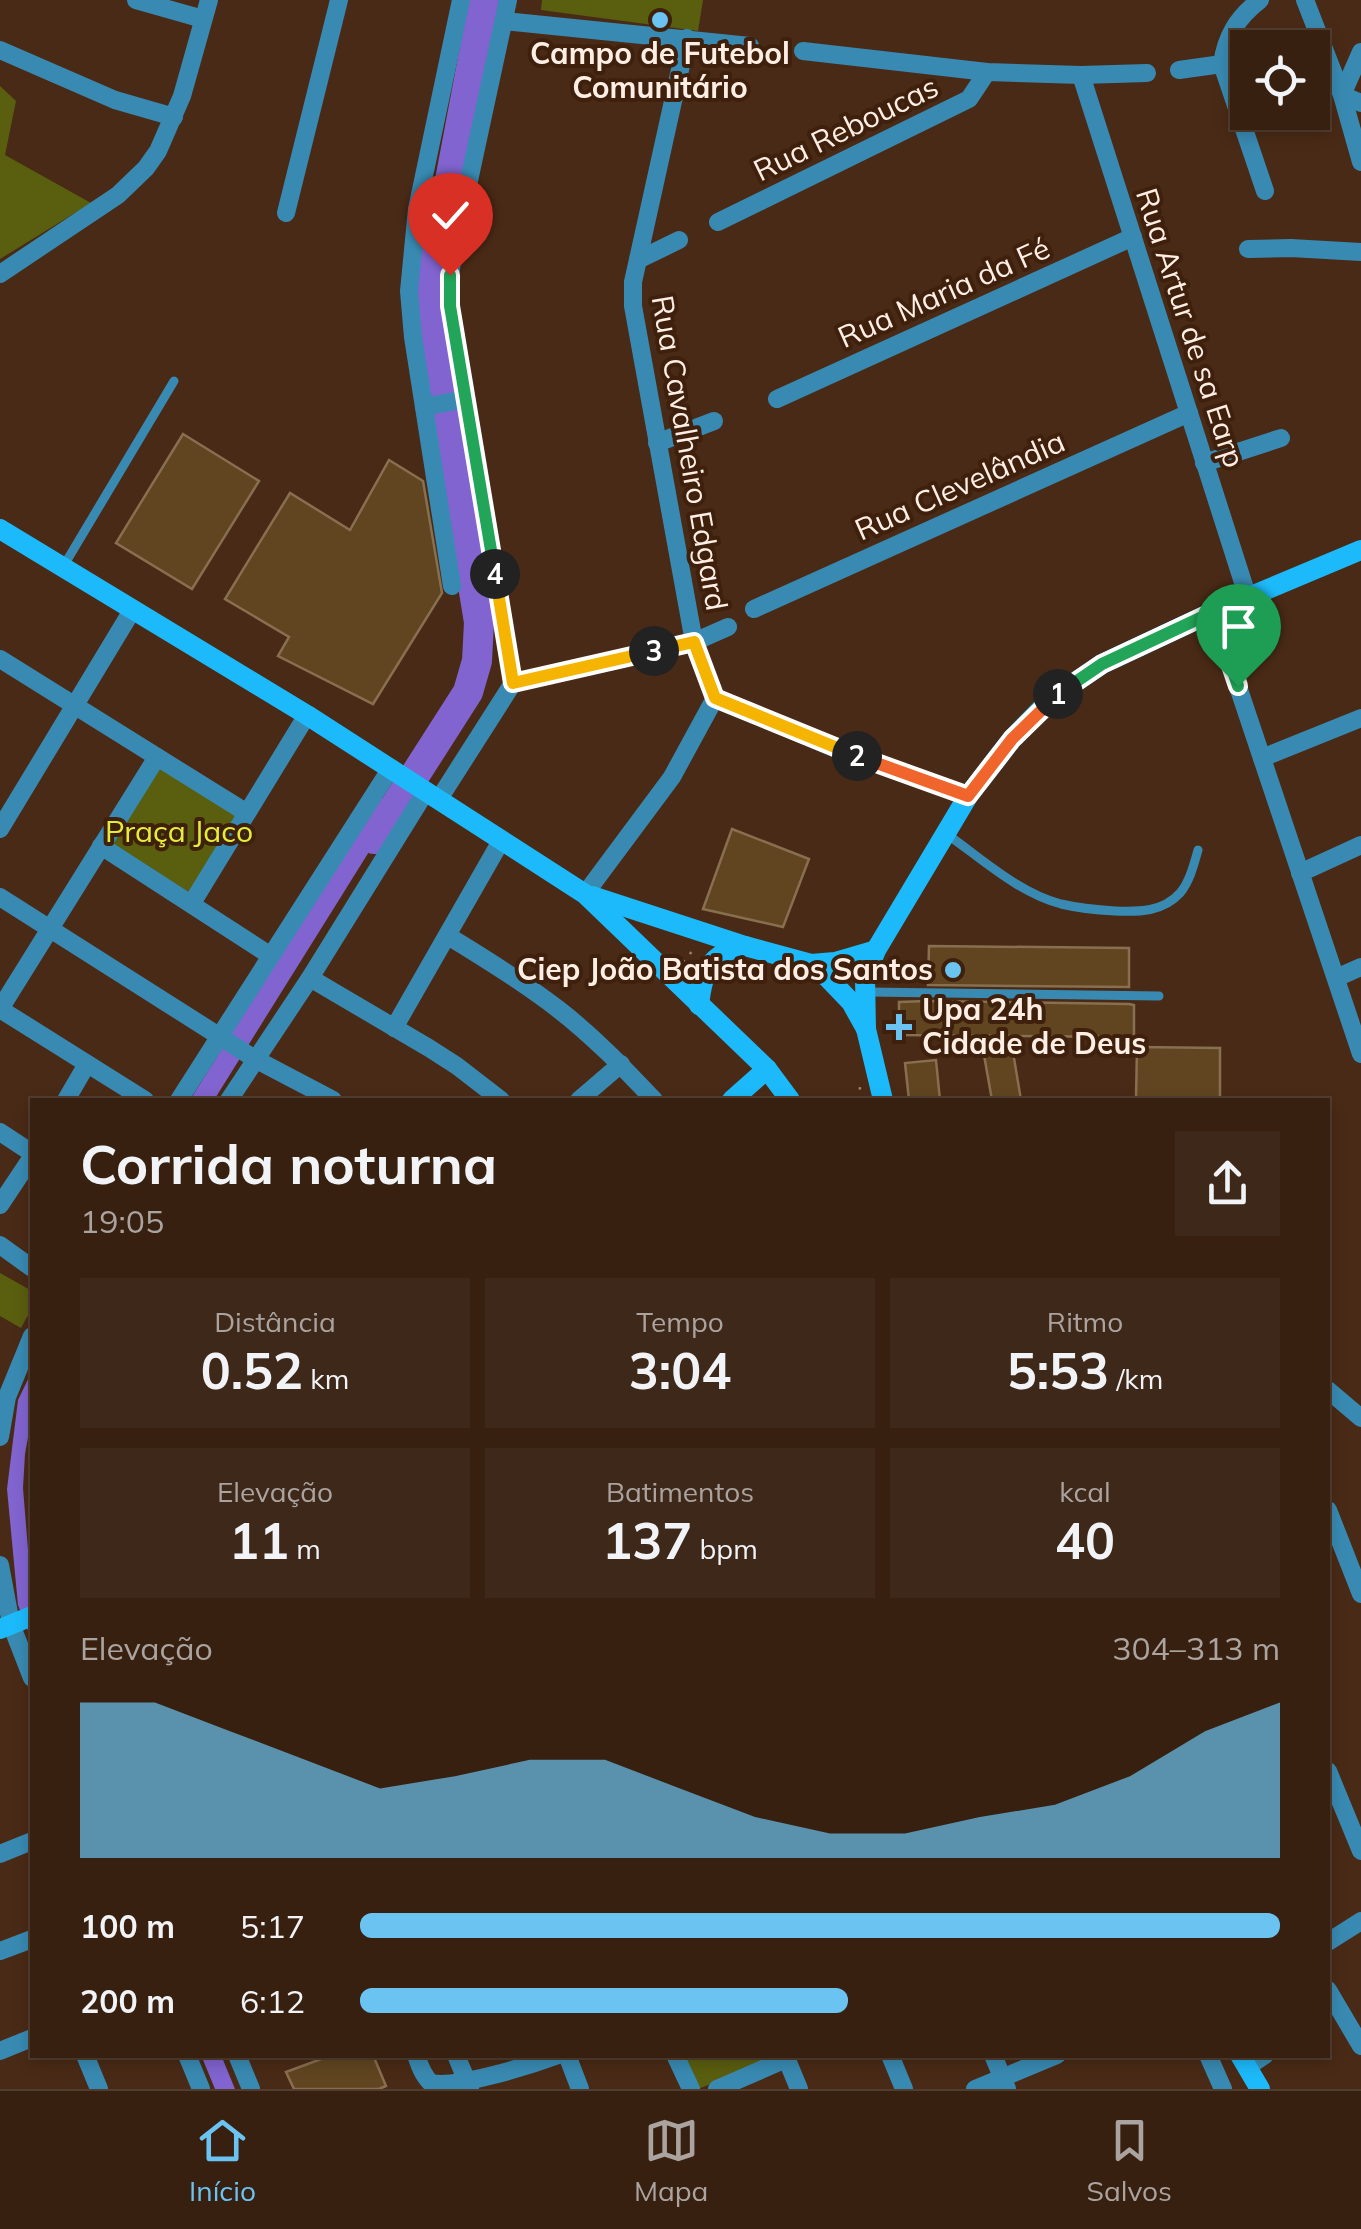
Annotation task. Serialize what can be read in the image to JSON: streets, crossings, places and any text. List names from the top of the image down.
{
  "streets": {
    "street": [
      "Rua Reboucas",
      "Rua Maria da Fé",
      "Rua Artur de sa Earp",
      "Rua Cavalheiro Edgard",
      "Rua Clevelândia"
    ]
  },
  "crossings": [
    ["Rua Maria da Fé", "Rua Artur de sa Earp"],
    ["Rua Artur de sa Earp", "Rua Clevelândia"]
  ],
  "parks": ["Praça Jaco"],
  "places": {
    "other": ["Campo de Futebol Comunitário", "Ciep João Batista dos Santos"],
    "health": ["Upa 24h Cidade de Deus"]
  },
  "page": {
    "pins": [
      "4",
      "3",
      "1",
      "2"
    ],
    "heading": ["Corrida noturna", "19:05"],
    "stats": [
      ["Distância", "0.52 km"],
      ["Tempo", "3:04"],
      ["Ritmo", "5:53 /km"],
      ["Elevação", "11 m"],
      ["Batimentos", "137 bpm"],
      ["kcal", "40"]
    ],
    "chart": ["Elevação", "304–313 m"],
    "list": [
      {
        "name": "100 m",
        "note": "5:17"
      },
      {
        "name": "200 m",
        "note": "6:12"
      }
    ],
    "tabs": ["Início", "Mapa", "Salvos"]
  }
}
